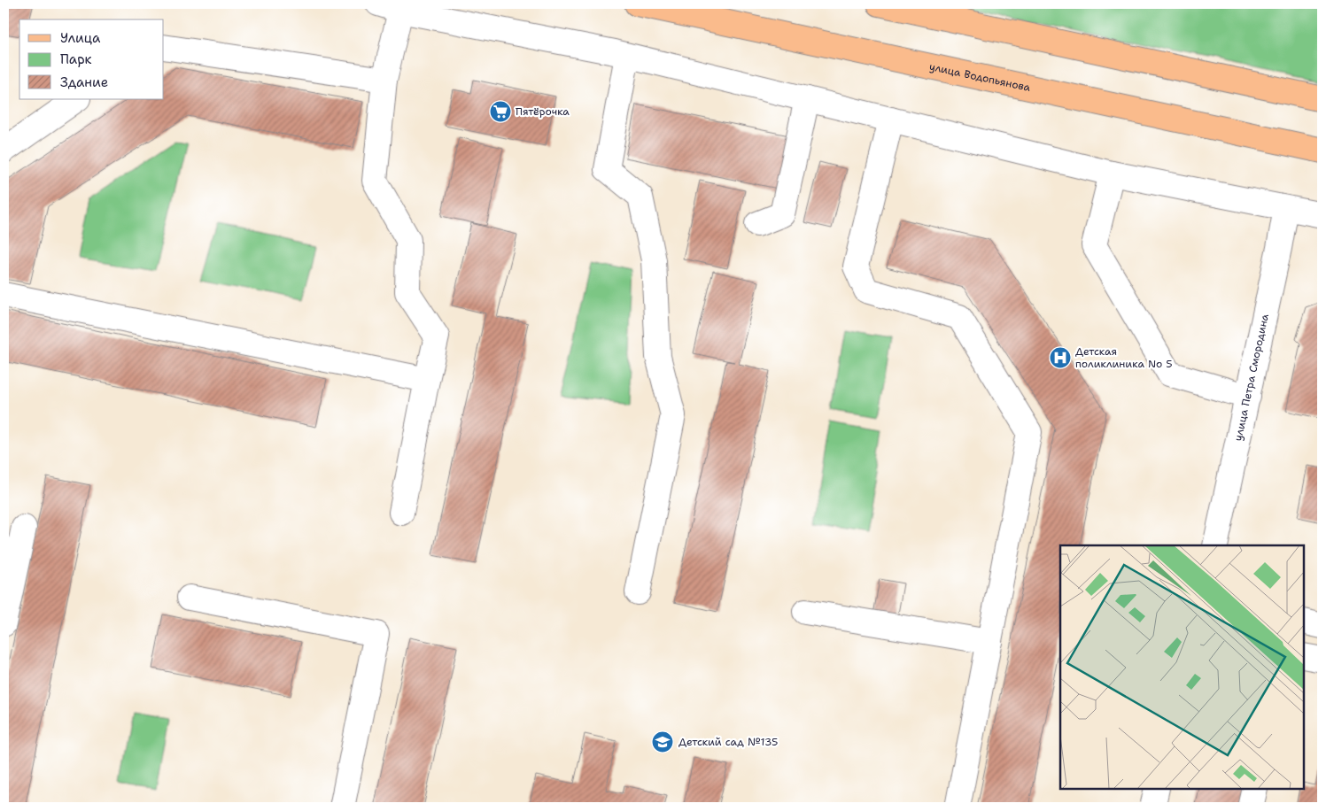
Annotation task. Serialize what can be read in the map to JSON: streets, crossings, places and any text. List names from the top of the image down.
{
  "streets": {
    "main road": ["улица Водопьянова"],
    "street": ["улица Петра Смородина"]
  },
  "places": {
    "supermarket": ["Пятёрочка"],
    "hospital": ["Детская поликлиника No 5"],
    "school or university": ["Детский сад №135"]
  },
  "legend": ["Улица", "Парк", "Здание"]
}
